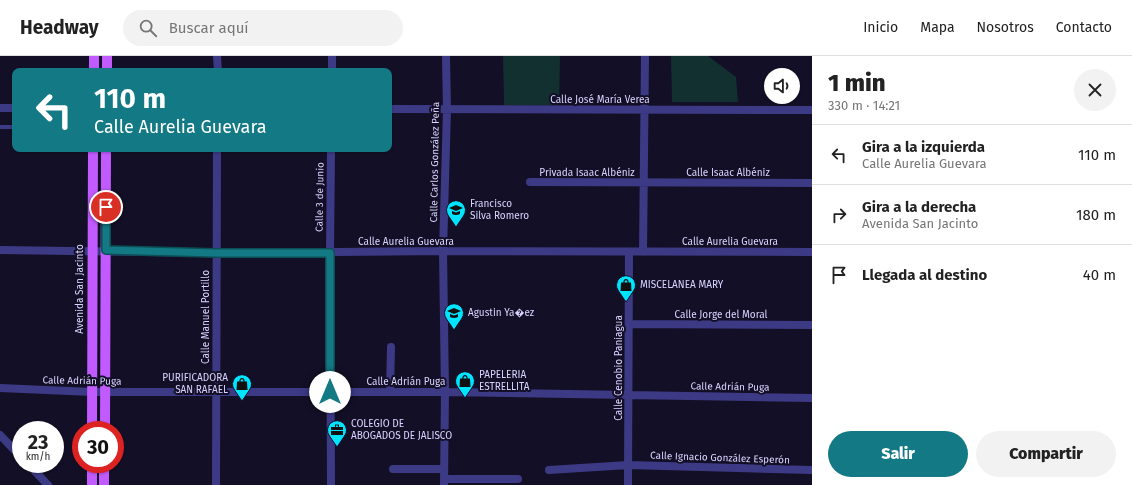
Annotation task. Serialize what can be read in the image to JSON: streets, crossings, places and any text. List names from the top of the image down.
{
  "streets": {
    "main road": ["Avenida San Jacinto"],
    "street": [
      "Calle José María Verea",
      "Calle Carlos González Peña",
      "Privada Isaac Albéniz",
      "Calle Isaac Albéniz",
      "Calle 3 de Junio",
      "Calle Aurelia Guevara",
      "Calle Jorge del Moral",
      "Calle Manuel Portillo",
      "Calle Cenobio Paniagua",
      "Calle Adrián Puga",
      "Calle Ignacio González Esperón"
    ]
  },
  "crossings": [
    ["Calle José María Verea", "Calle Carlos González Peña"],
    ["Calle Carlos González Peña", "Calle Aurelia Guevara"],
    ["Calle Carlos González Peña", "Calle Adrián Puga"],
    ["Privada Isaac Albéniz", "Calle Isaac Albéniz"],
    ["Calle 3 de Junio", "Calle Aurelia Guevara"],
    ["Calle 3 de Junio", "Calle Adrián Puga"],
    ["Calle Aurelia Guevara", "Avenida San Jacinto"],
    ["Calle Aurelia Guevara", "Calle Manuel Portillo"],
    ["Calle Aurelia Guevara", "Calle Cenobio Paniagua"],
    ["Avenida San Jacinto", "Calle Adrián Puga"],
    ["Calle Jorge del Moral", "Calle Cenobio Paniagua"],
    ["Calle Manuel Portillo", "Calle Adrián Puga"],
    ["Calle Cenobio Paniagua", "Calle Adrián Puga"],
    ["Calle Cenobio Paniagua", "Calle Ignacio González Esperón"]
  ],
  "places": {
    "school or university": ["Francisco Silva Romero", "Agustin Ya�ez"],
    "shop": ["MISCELANEA MARY", "PAPELERIA ESTRELLITA", "PURIFICADORA SAN RAFAEL"],
    "office": ["COLEGIO DE ABOGADOS DE JALISCO"]
  },
  "page": {
    "header": "Headway",
    "search": "Buscar aquí",
    "nav": [
      "Inicio",
      "Mapa",
      "Nosotros",
      "Contacto"
    ],
    "heading": ["1 min", "330 m · 14:21"],
    "turn": ["110 m", "Calle Aurelia Guevara"],
    "list": [
      {
        "name": "Gira a la izquierda",
        "note": "Calle Aurelia Guevara",
        "value": "110 m"
      },
      {
        "name": "Gira a la derecha",
        "note": "Avenida San Jacinto",
        "value": "180 m"
      },
      {
        "name": "Llegada al destino",
        "value": "40 m"
      }
    ],
    "speed": "23 km/h",
    "limit": "30",
    "buttons": ["Salir", "Compartir"]
  }
}
